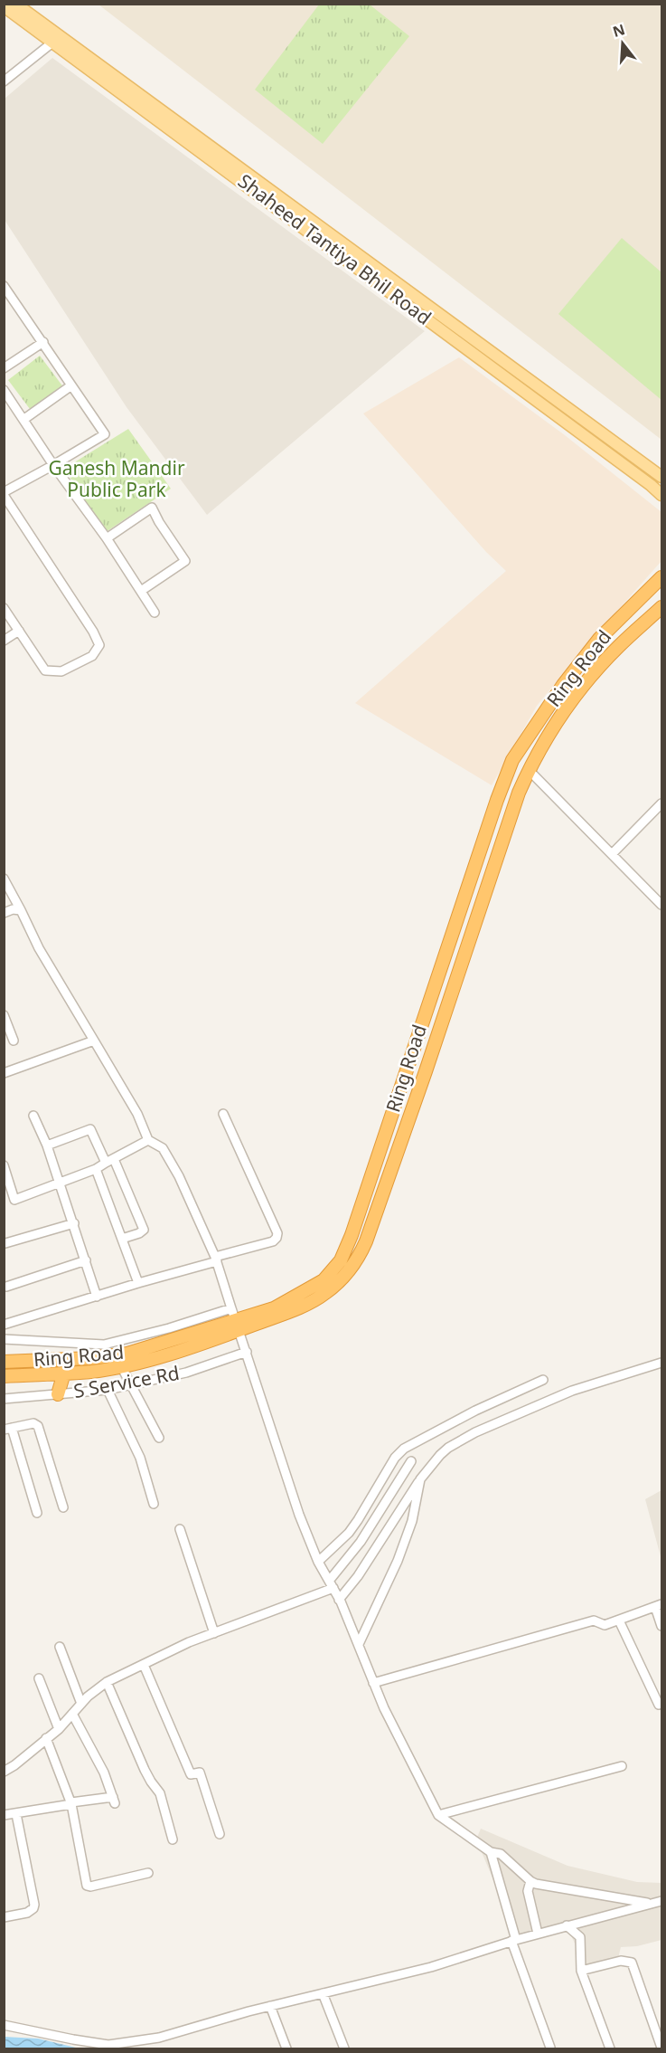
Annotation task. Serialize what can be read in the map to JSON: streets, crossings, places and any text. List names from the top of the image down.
{
  "streets": {
    "highway": ["Ring Road"],
    "main road": ["Shaheed Tantiya Bhil Road"],
    "street": ["S Service Rd"]
  },
  "parks": ["Ganesh Mandir Public Park"],
  "north": "top"
}
